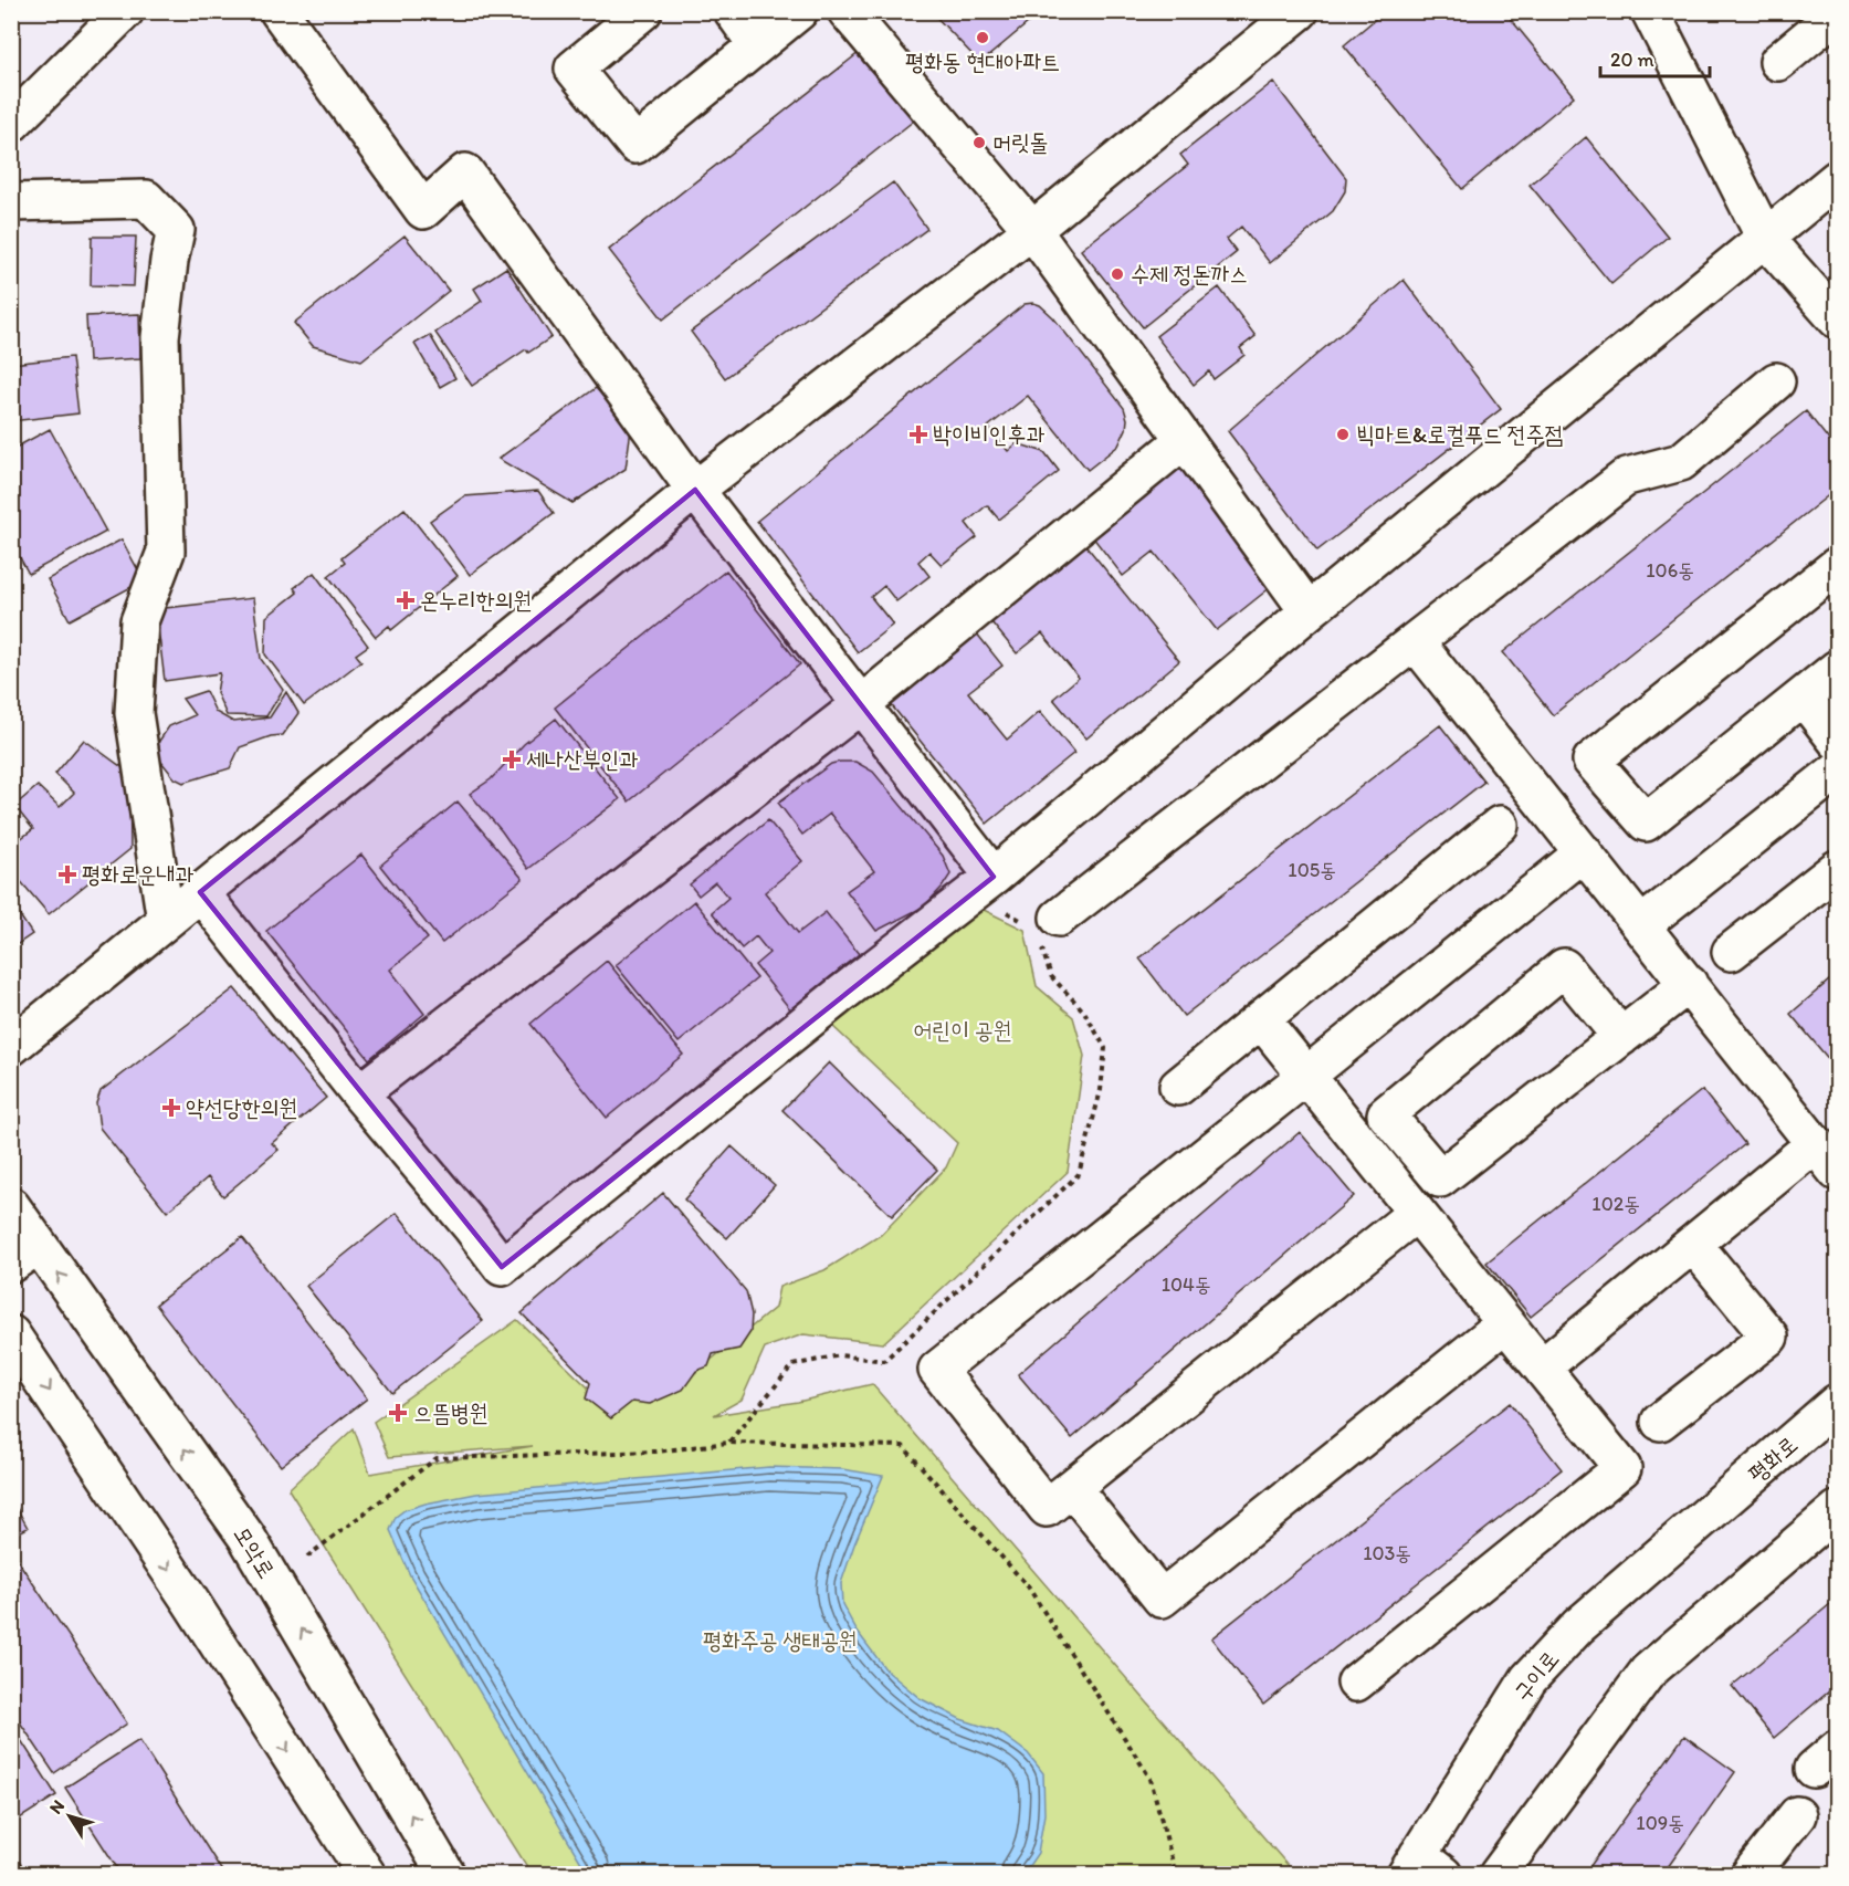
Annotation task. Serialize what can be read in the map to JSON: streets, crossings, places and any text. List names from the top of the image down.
{
  "streets": {
    "street": ["평화로", "모악로", "구이로"]
  },
  "crossings": [
    ["평화로", "구이로"]
  ],
  "parks": ["어린이 공원", "평화주공 생태공원"],
  "places": {
    "other": [
      "평화동 현대아파트",
      "머릿돌",
      "수제 정돈까스",
      "빅마트&로컬푸드 전주점"
    ],
    "health": [
      "박이비인후과",
      "온누리한의원",
      "세나산부인과",
      "평화로운내과",
      "약선당한의원",
      "으뜸병원"
    ]
  },
  "house_numbers": [
    "106동",
    "105동",
    "102동",
    "104동",
    "103동",
    "109동"
  ],
  "scale_bar": "20 m",
  "north": "top left"
}
